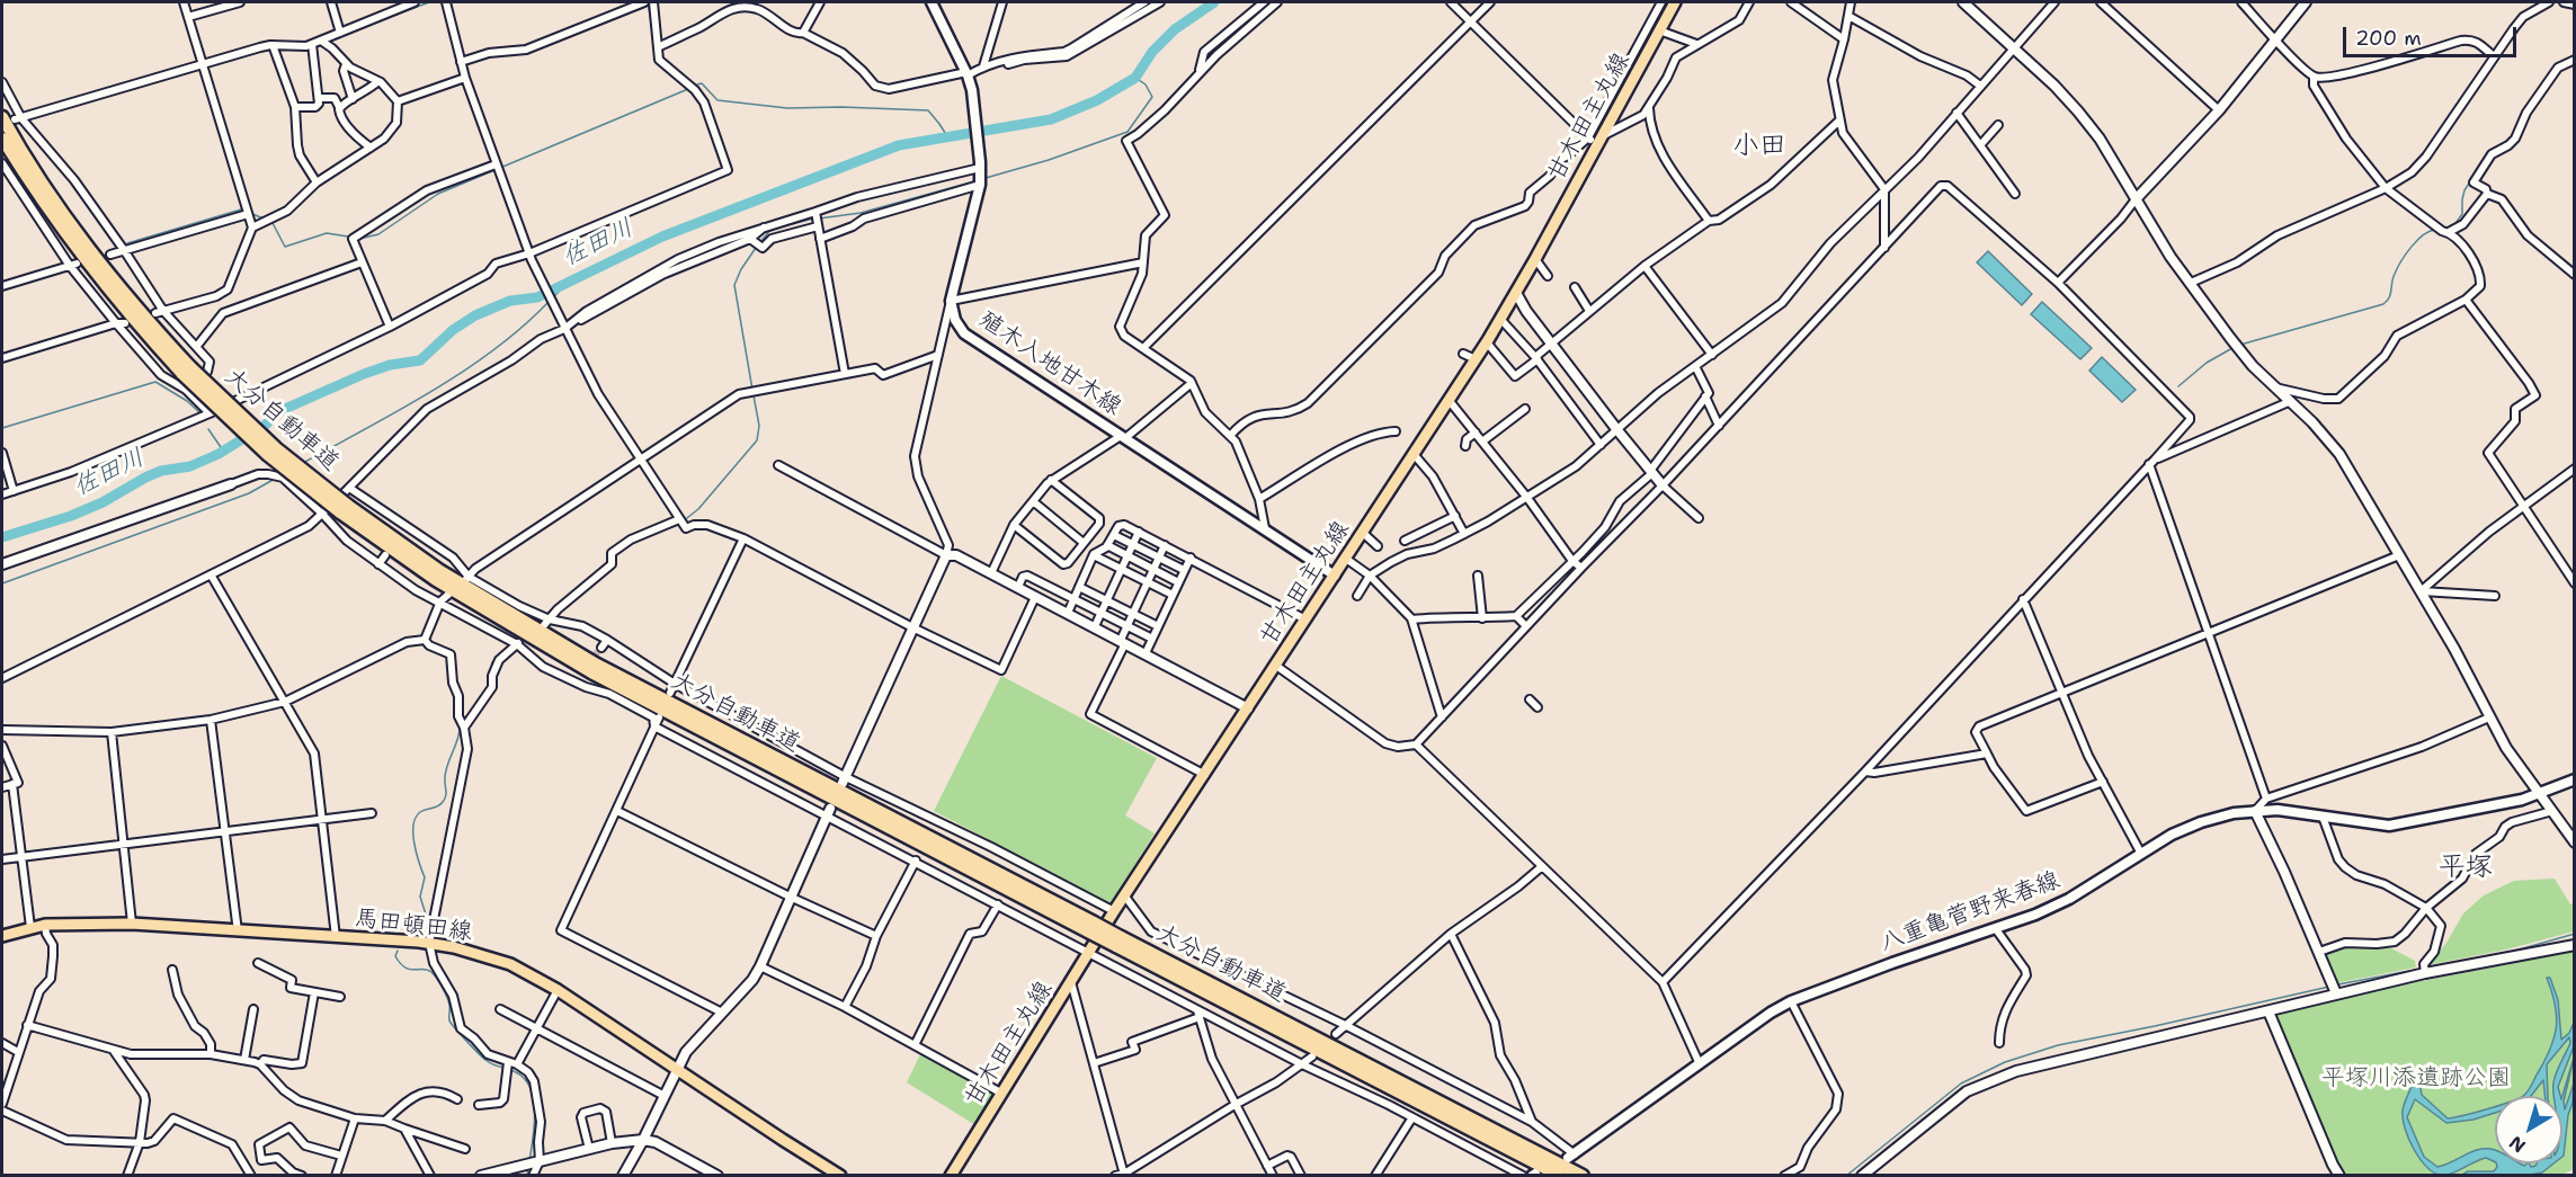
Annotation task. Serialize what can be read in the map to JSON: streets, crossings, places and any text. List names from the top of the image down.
{
  "streets": {
    "highway": ["大分自動車道"],
    "main road": [
      "甘木田主丸線",
      "殖木入地甘木線",
      "八重亀菅野来春線",
      "馬田頓田線"
    ]
  },
  "crossings": [
    ["甘木田主丸線", "殖木入地甘木線"]
  ],
  "districts": ["小田", "平塚"],
  "water": ["佐田川"],
  "parks": ["平塚川添遺跡公園"],
  "scale_bar": "200 m",
  "north": "bottom left"
}
